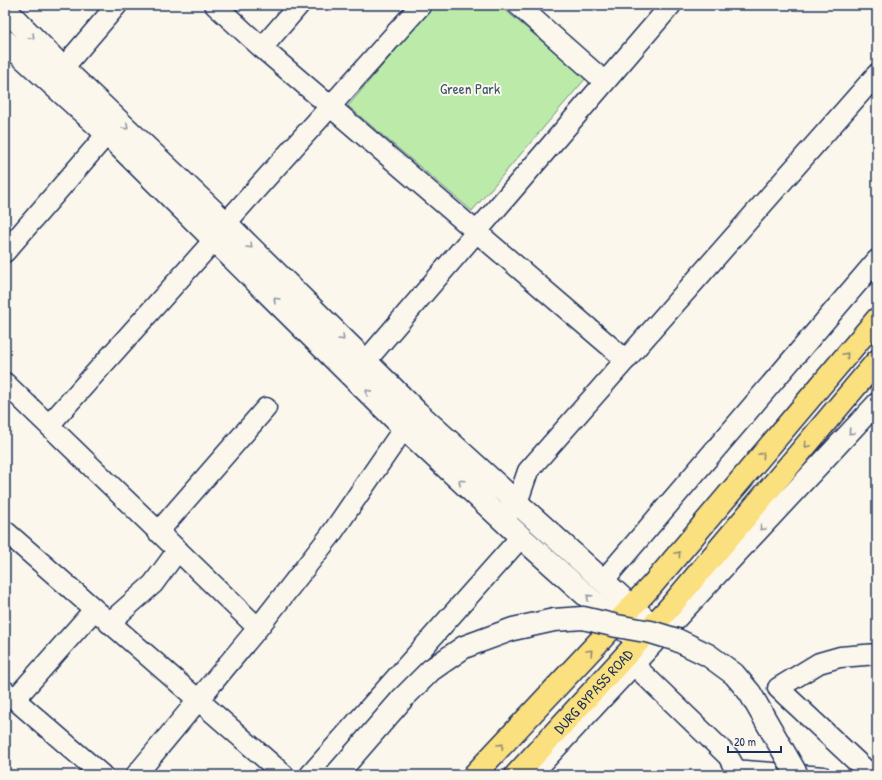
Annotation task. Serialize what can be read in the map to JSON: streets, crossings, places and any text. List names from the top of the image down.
{
  "streets": {
    "highway": ["DURG BYPASS ROAD"]
  },
  "parks": ["Green Park"],
  "scale_bar": "20 m"
}
